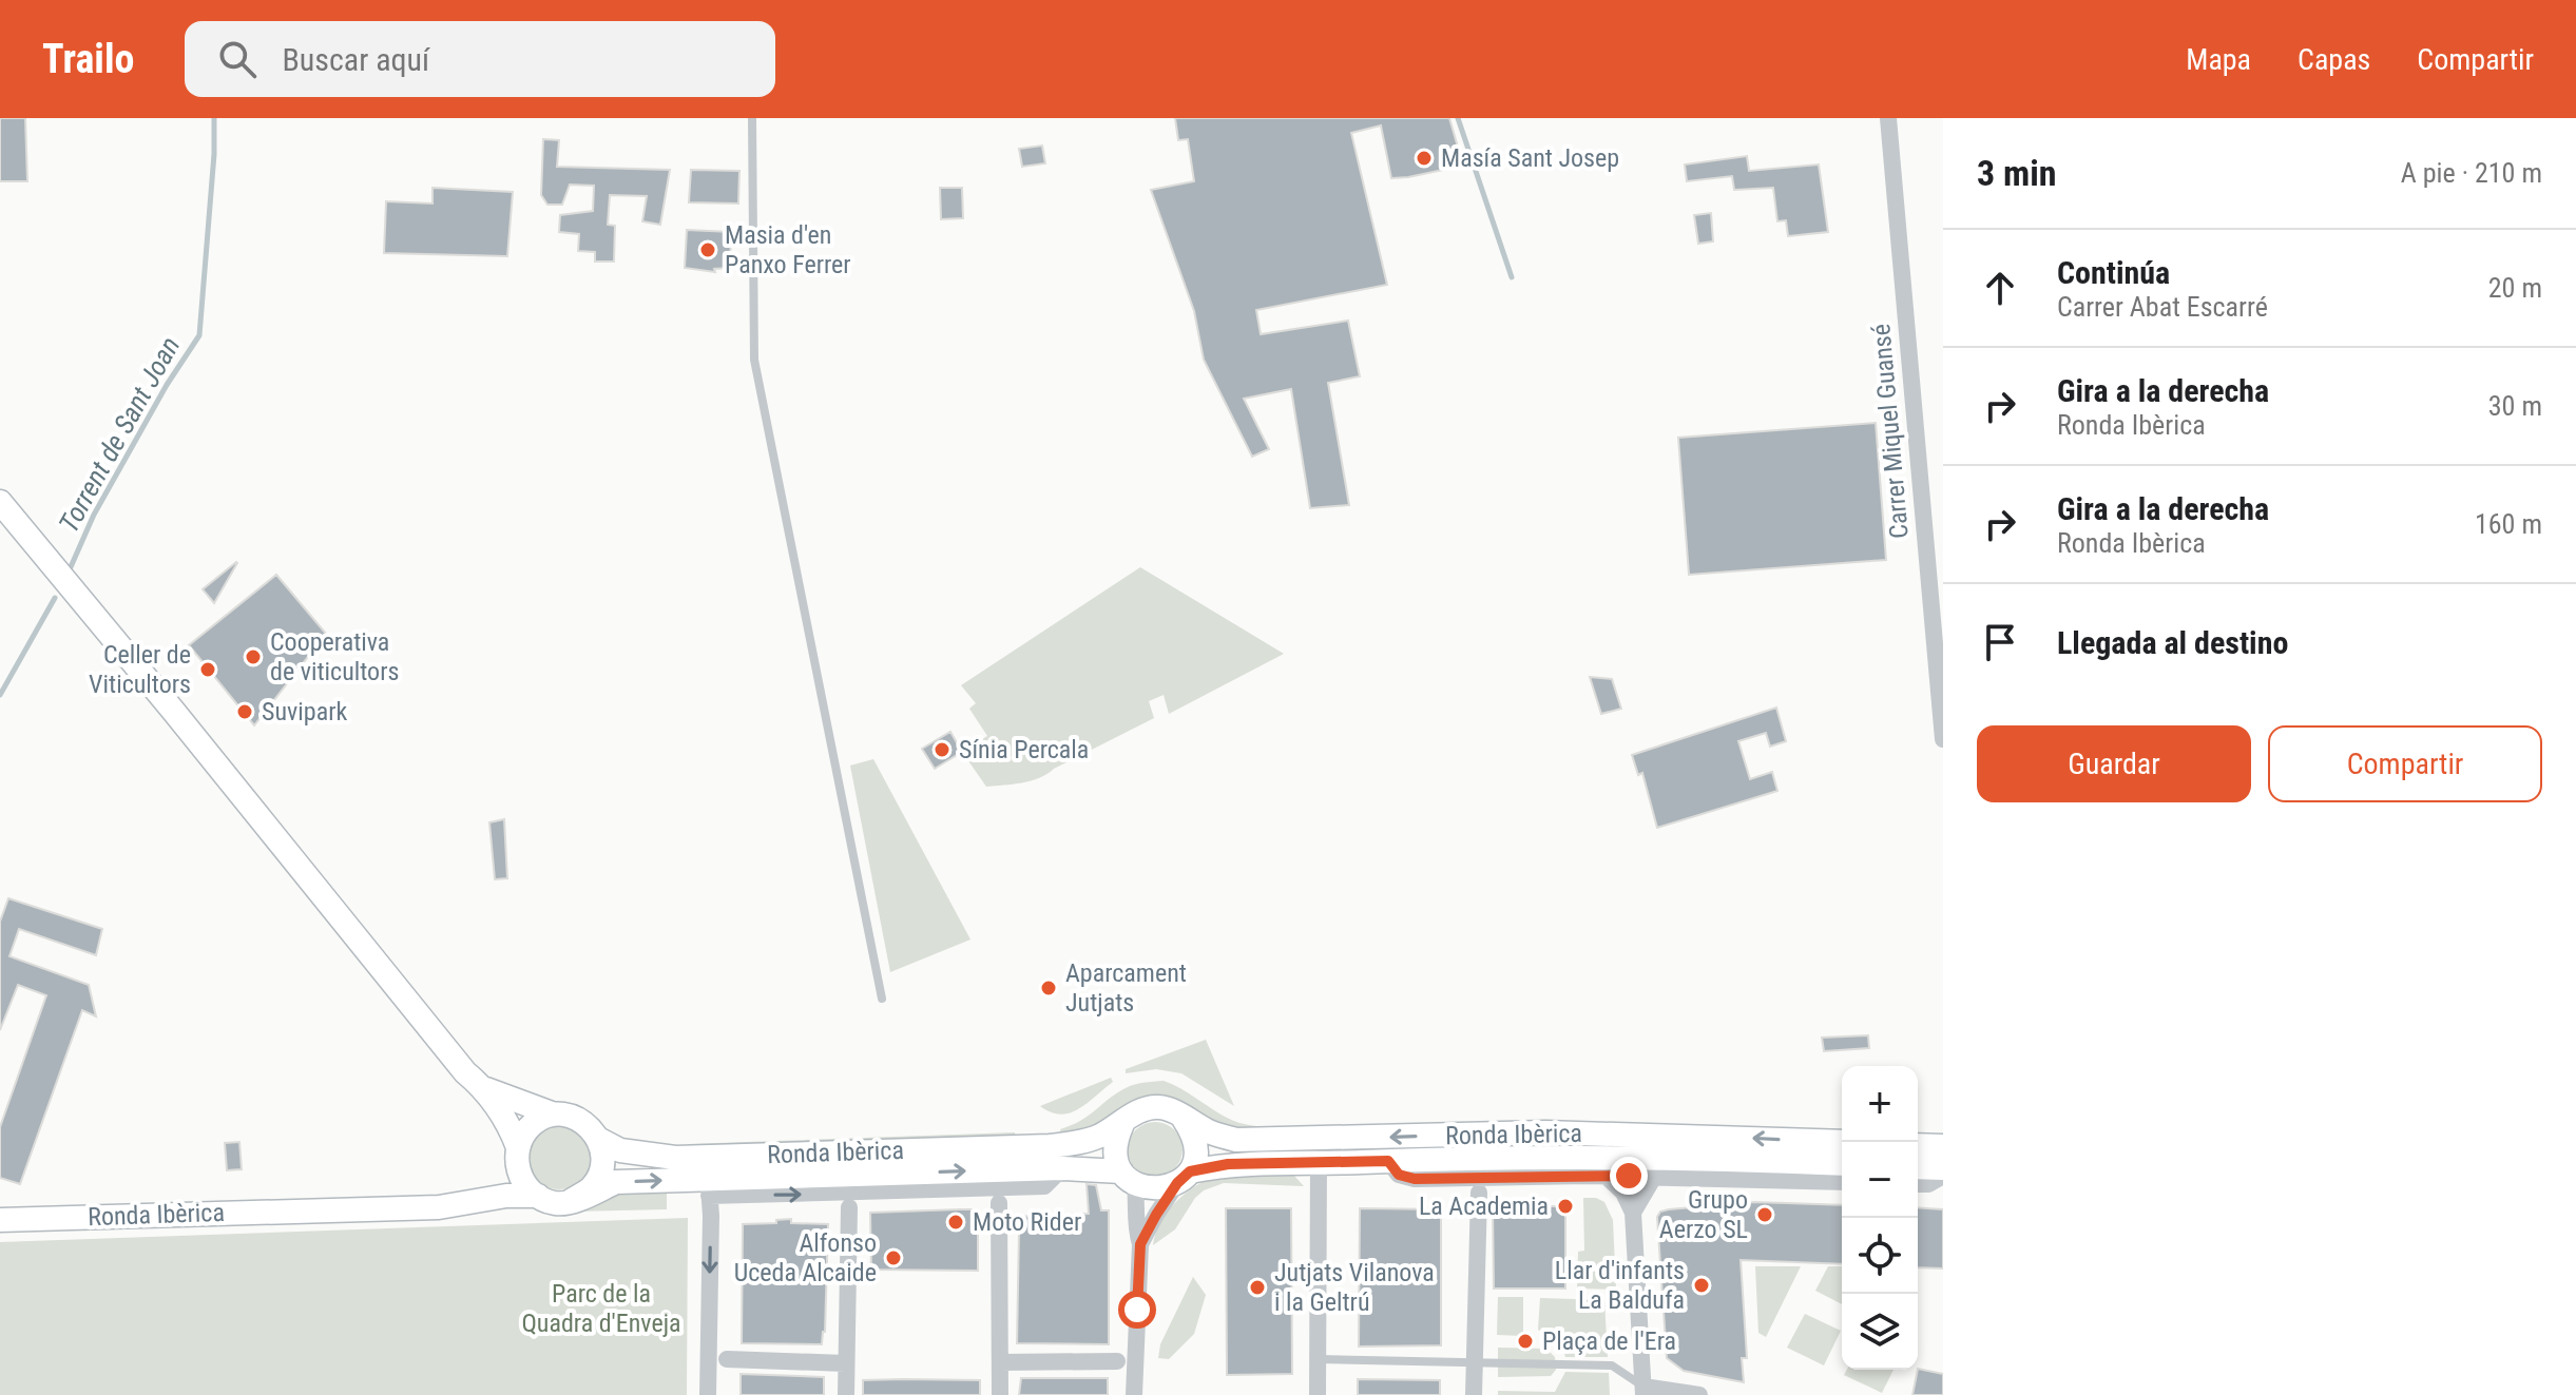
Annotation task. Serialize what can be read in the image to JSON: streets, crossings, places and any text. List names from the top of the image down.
{
  "streets": {
    "street": ["Carrer Miquel Guansé", "Ronda Ibèrica"]
  },
  "water": ["Torrent de Sant Joan"],
  "parks": ["Parc de la Quadra d'Enveja"],
  "places": [
    "Masía Sant Josep",
    "Masia d'en Panxo Ferrer",
    "Cooperativa de viticultors",
    "Celler de Viticultors",
    "Suvipark",
    "Sínia Percala",
    "Aparcament Jutjats",
    "La Academia",
    "Grupo Aerzo SL",
    "Moto Rider",
    "Alfonso Uceda Alcaide",
    "Llar d'infants La Baldufa",
    "Jutjats Vilanova i la Geltrú",
    "Plaça de l'Era"
  ],
  "page": {
    "header": "Trailo",
    "search": "Buscar aquí",
    "nav": ["Mapa", "Capas", "Compartir"],
    "heading": ["3 min", "A pie · 210 m"],
    "list": [
      ["Continúa", "Carrer Abat Escarré", "20 m"],
      ["Gira a la derecha", "Ronda Ibèrica", "30 m"],
      ["Gira a la derecha", "Ronda Ibèrica", "160 m"],
      "Llegada al destino"
    ],
    "buttons": ["Guardar", "Compartir"],
    "map_buttons": ["+", "−"]
  }
}
